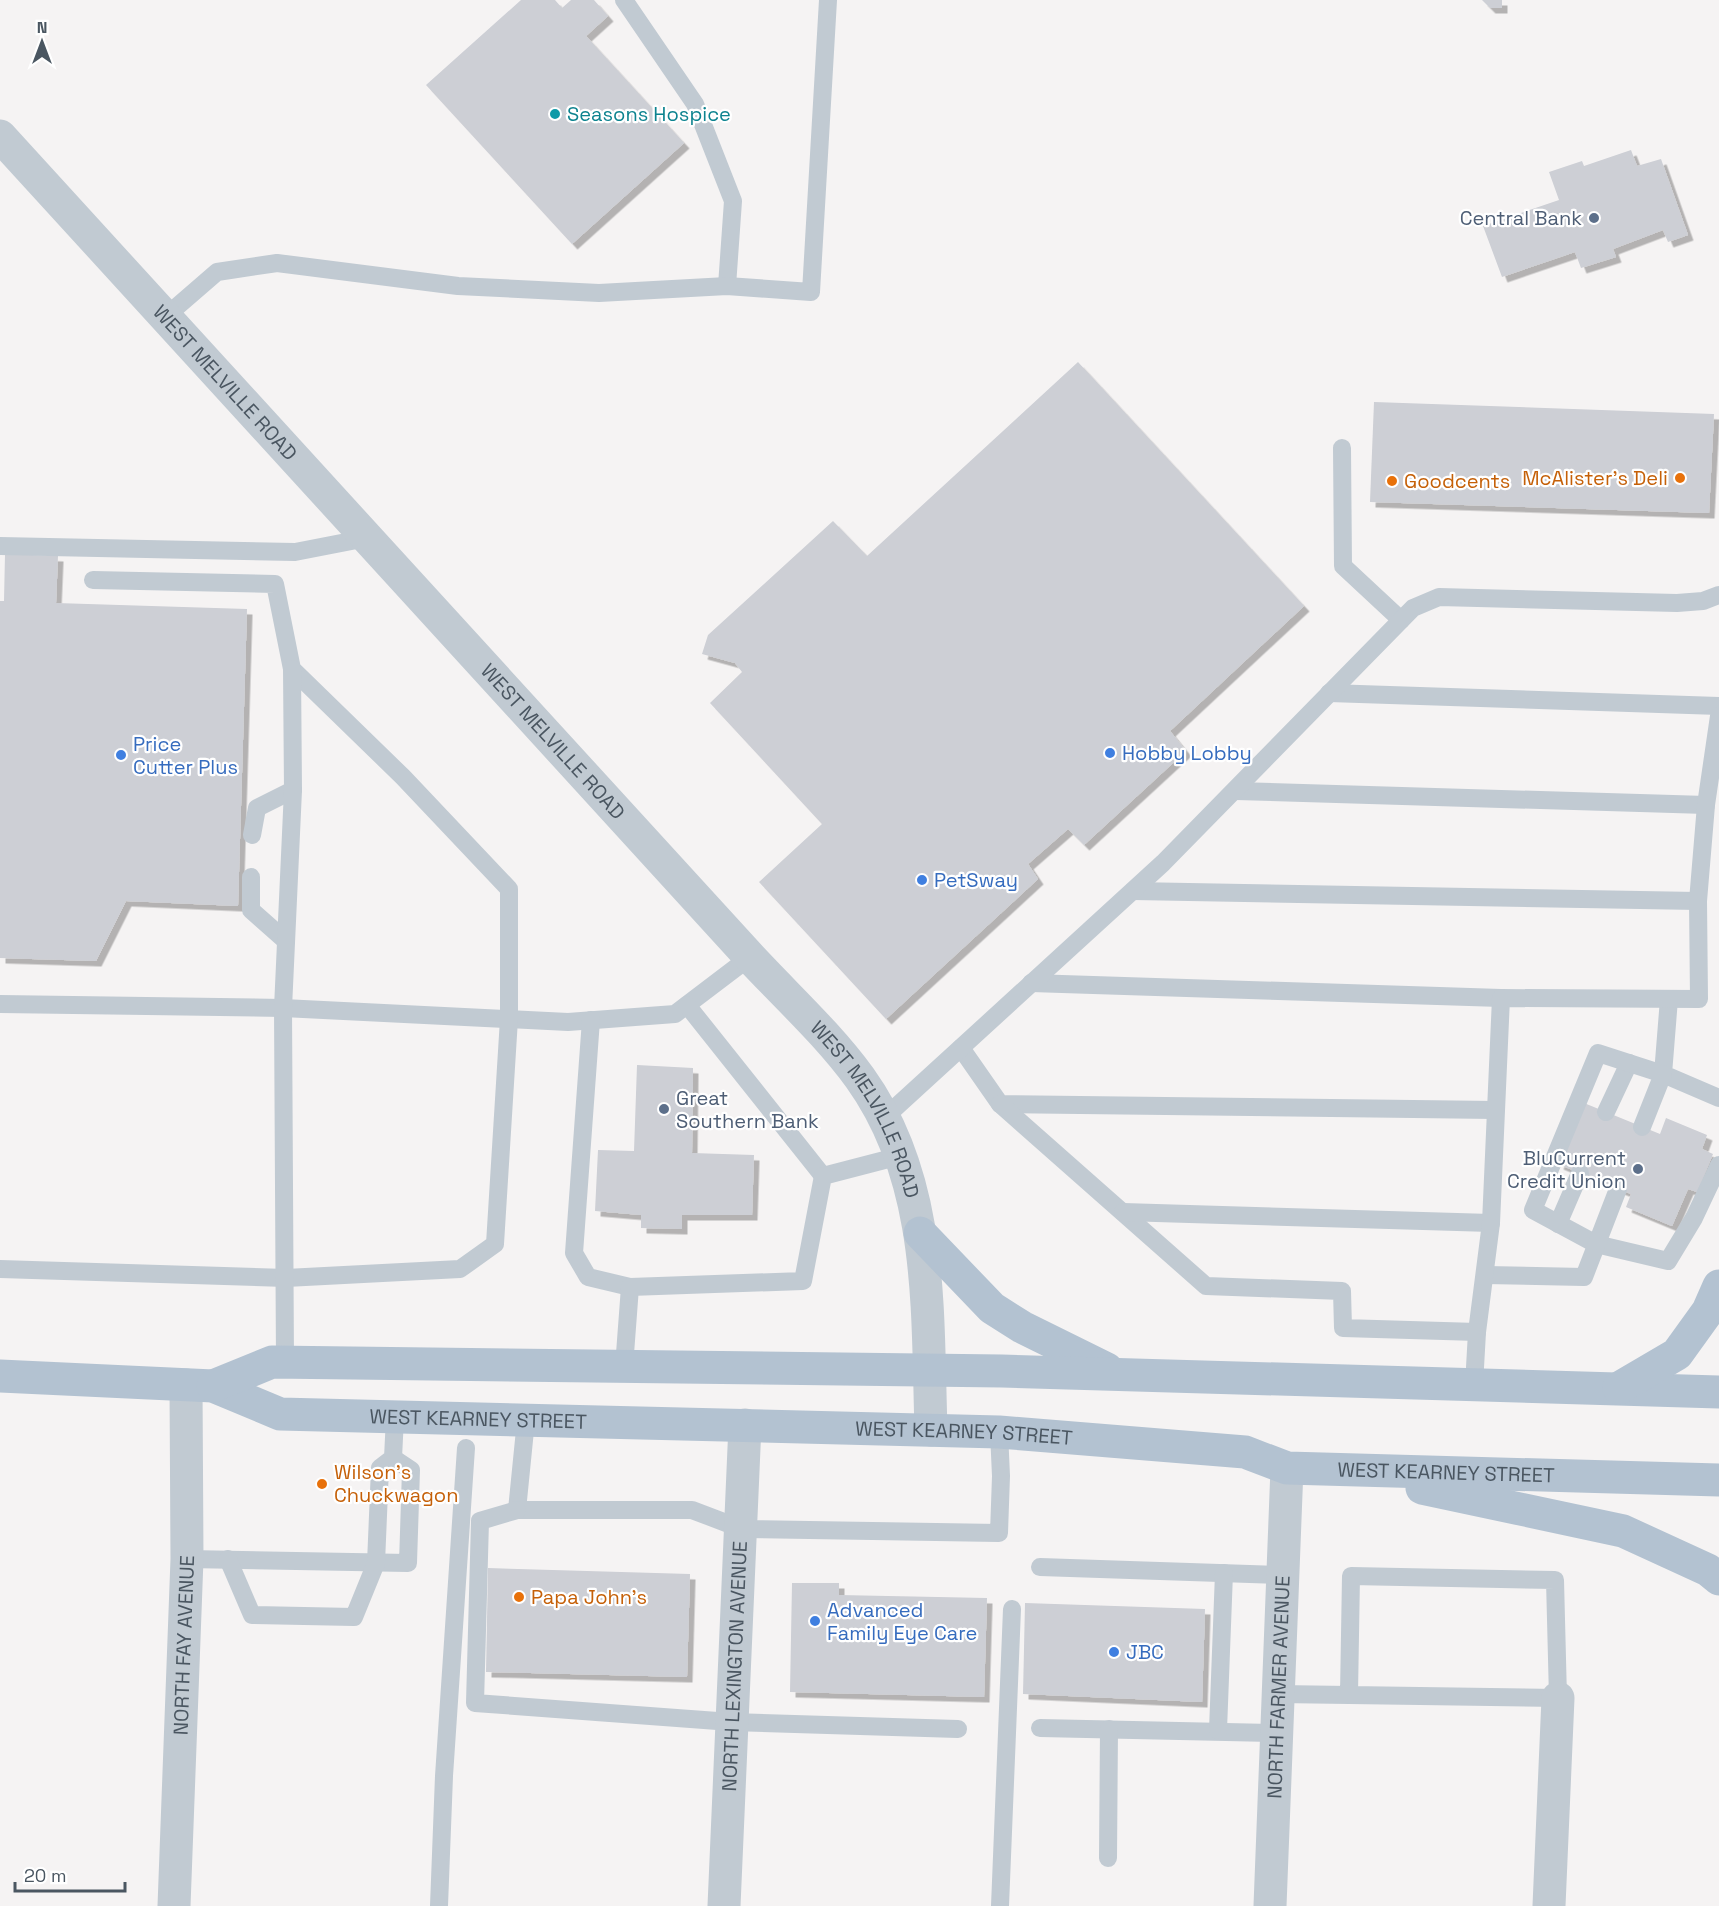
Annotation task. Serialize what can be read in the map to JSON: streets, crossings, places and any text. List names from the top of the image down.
{
  "streets": {
    "main road": ["WEST KEARNEY STREET"],
    "street": [
      "WEST MELVILLE ROAD",
      "NORTH FAY AVENUE",
      "NORTH LEXINGTON AVENUE",
      "NORTH FARMER AVENUE"
    ]
  },
  "crossings": [
    ["WEST MELVILLE ROAD", "WEST KEARNEY STREET"],
    ["WEST KEARNEY STREET", "NORTH FAY AVENUE"],
    ["WEST KEARNEY STREET", "NORTH LEXINGTON AVENUE"],
    ["WEST KEARNEY STREET", "NORTH FARMER AVENUE"]
  ],
  "places": [
    "Seasons Hospice",
    "Central Bank",
    "McAlister's Deli",
    "Goodcents",
    "Hobby Lobby",
    "Price Cutter Plus",
    "PetSway",
    "Great Southern Bank",
    "BluCurrent Credit Union",
    "Wilson's Chuckwagon",
    "Papa John's",
    "Advanced Family Eye Care",
    "JBC"
  ],
  "scale_bar": "20 m",
  "north": "top"
}
